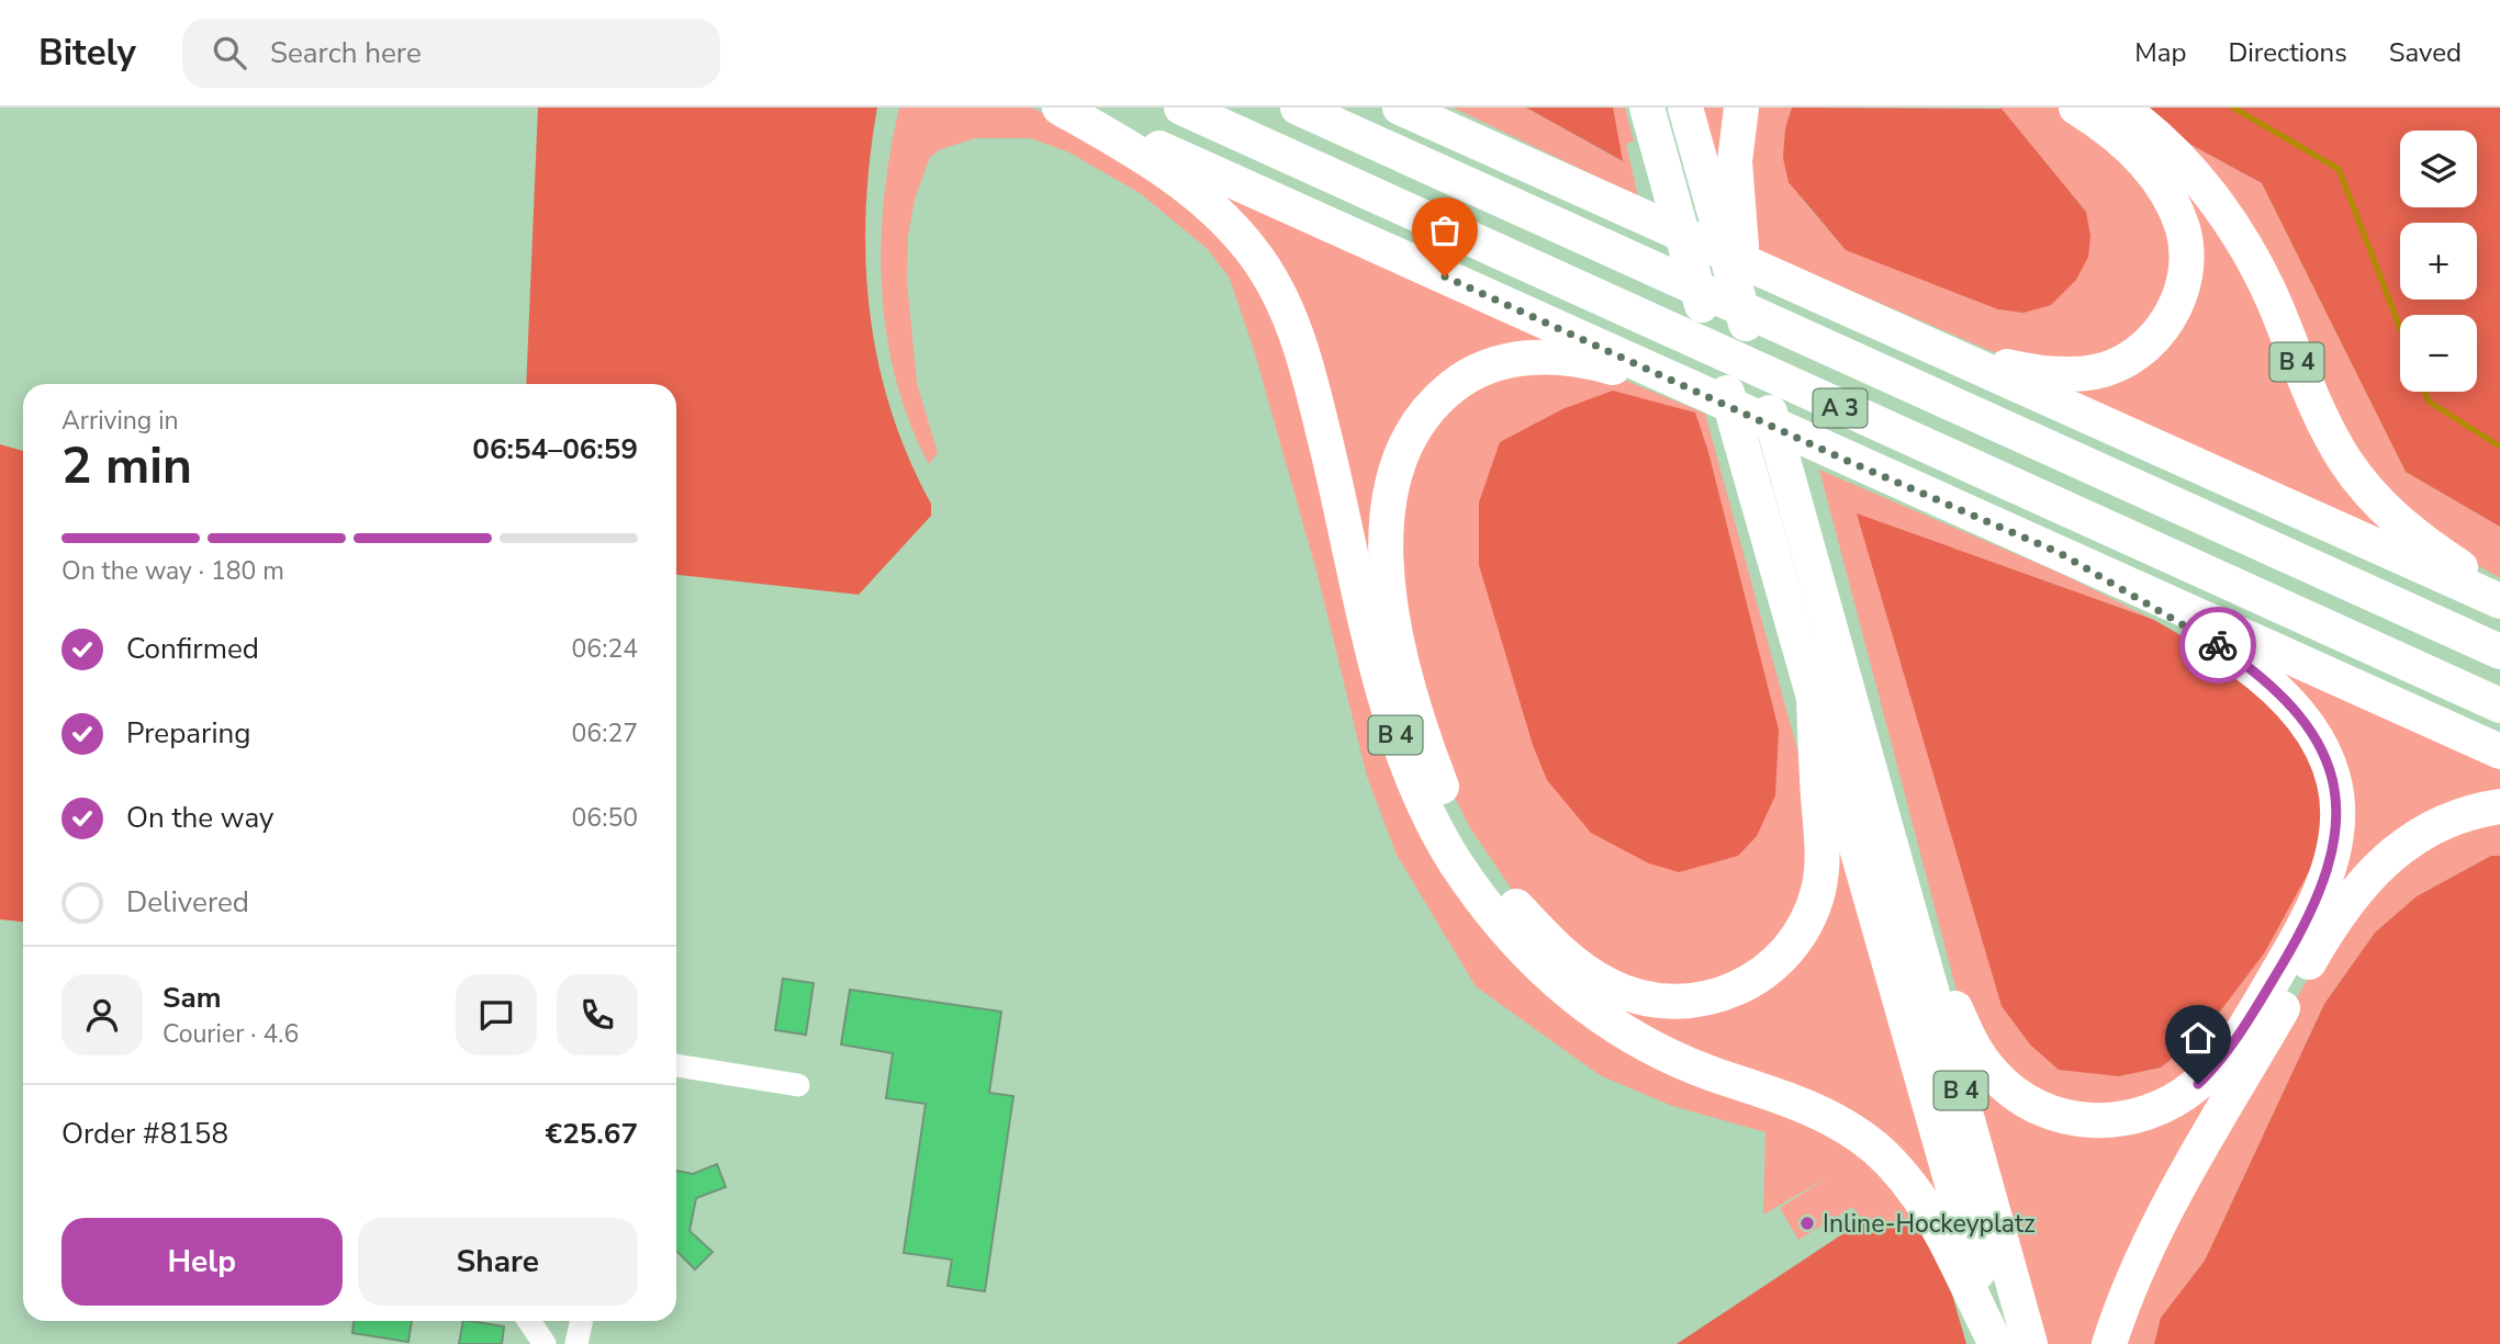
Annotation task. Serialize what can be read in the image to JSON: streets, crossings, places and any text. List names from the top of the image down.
{
  "streets": {
    "highway": ["B 4", "A 3"]
  },
  "places": ["Inline-Hockeyplatz"],
  "page": {
    "header": "Bitely",
    "search": "Search here",
    "nav": ["Map", "Directions", "Saved"],
    "map_buttons": ["+", "−"],
    "heading": ["2 min", "Arriving in", "06:54–06:59"],
    "panel": [
      "Sam",
      "Courier · 4.6",
      "Order #8158",
      "€25.67"
    ],
    "bar": "On the way · 180 m",
    "list": [
      ["Confirmed", "06:24"],
      ["Preparing", "06:27"],
      ["On the way", "06:50"],
      "Delivered"
    ],
    "buttons": ["Help", "Share"]
  }
}
